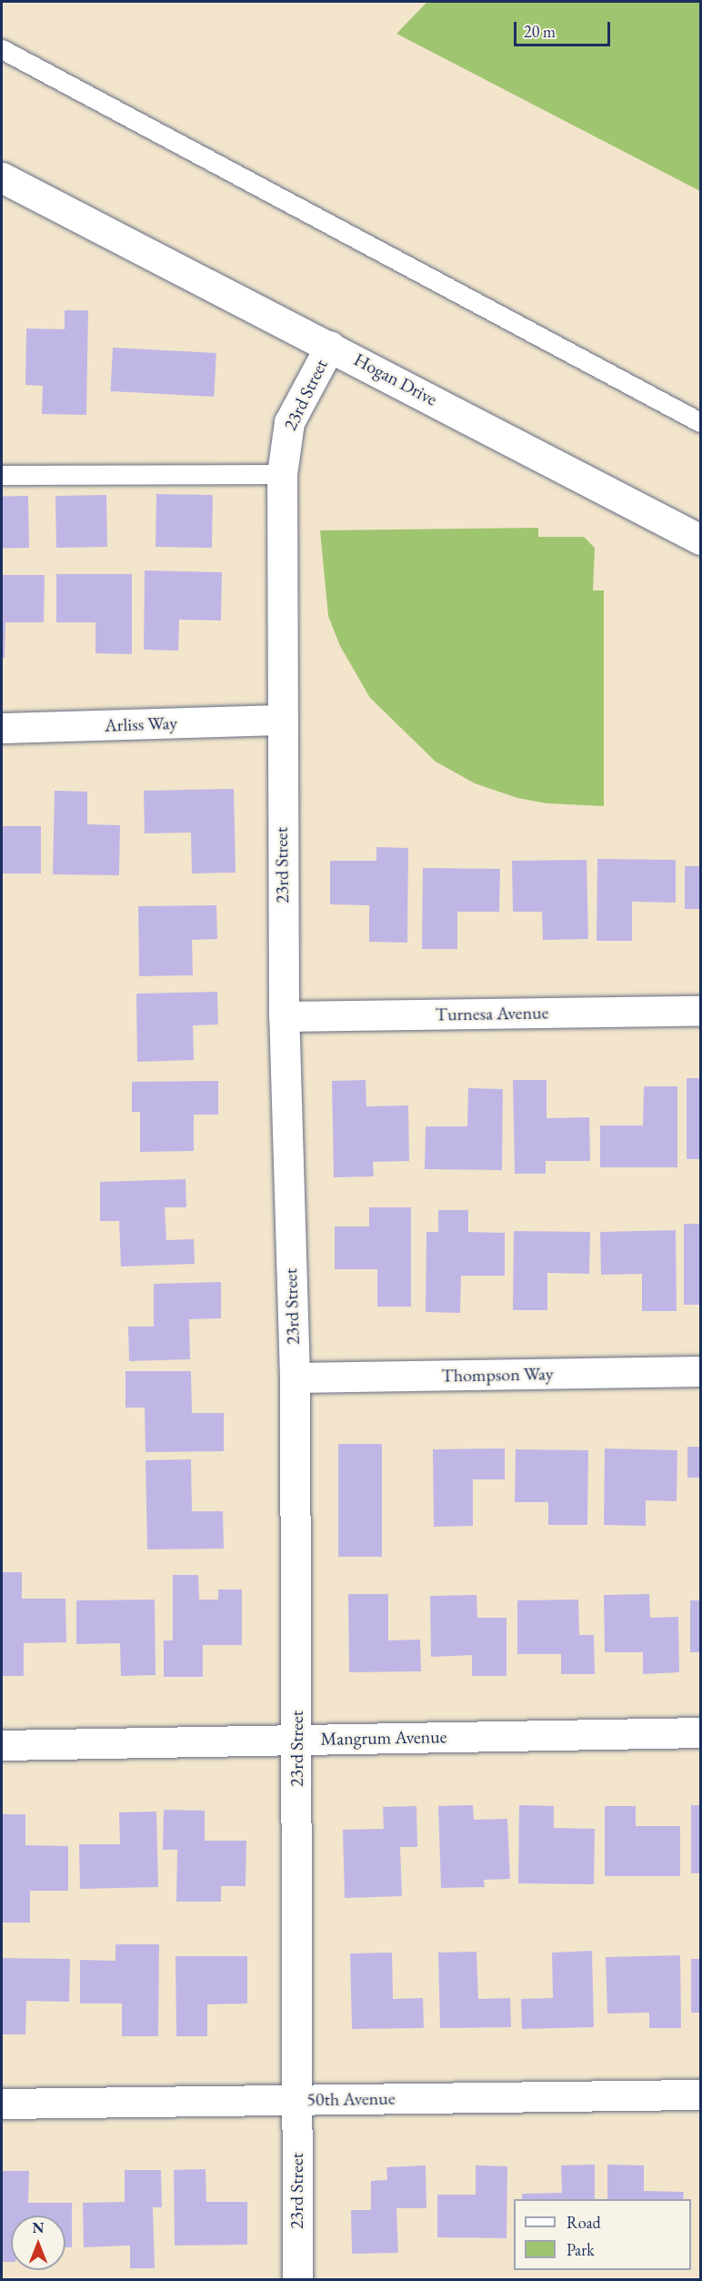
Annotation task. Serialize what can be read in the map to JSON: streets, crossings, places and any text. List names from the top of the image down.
{
  "streets": {
    "street": [
      "Hogan Drive",
      "23rd Street",
      "Arliss Way",
      "Turnesa Avenue",
      "Thompson Way",
      "Mangrum Avenue",
      "50th Avenue"
    ]
  },
  "crossings": [
    ["Hogan Drive", "23rd Street"],
    ["23rd Street", "Arliss Way"],
    ["23rd Street", "Turnesa Avenue"],
    ["23rd Street", "Thompson Way"],
    ["23rd Street", "Mangrum Avenue"],
    ["23rd Street", "50th Avenue"]
  ],
  "legend": ["Road", "Park"],
  "scale_bar": "20 m",
  "north": "top"
}
